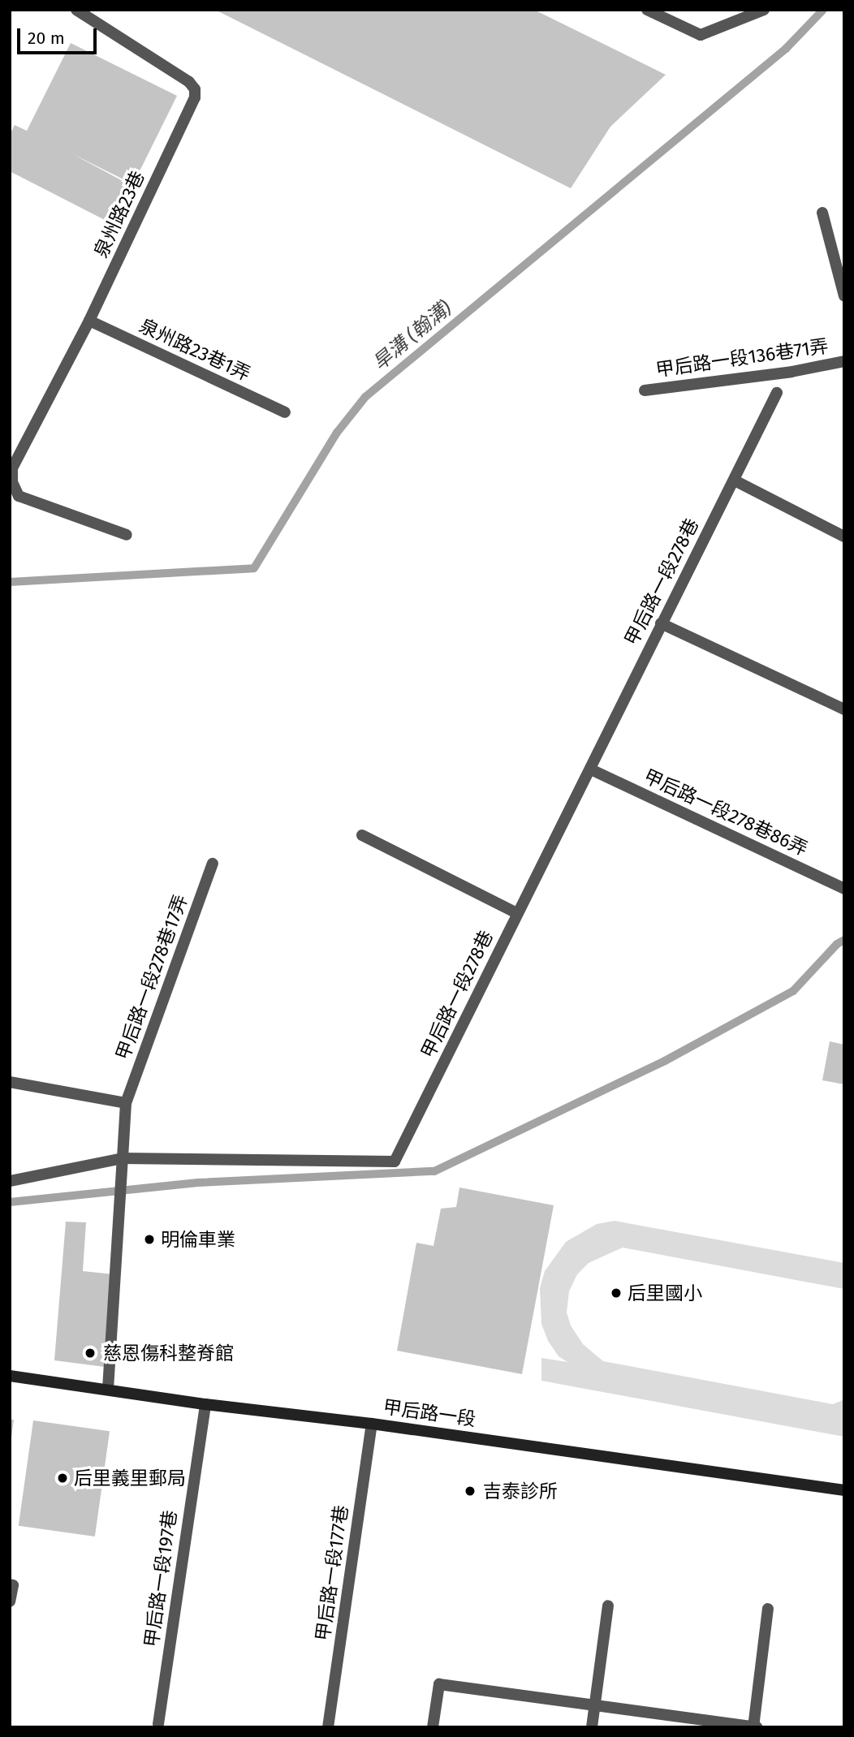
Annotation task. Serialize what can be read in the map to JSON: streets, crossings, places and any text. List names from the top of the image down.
{
  "streets": {
    "main road": ["甲后路一段"],
    "lane": [
      "泉州路23巷",
      "泉州路23巷1弄",
      "甲后路一段136巷71弄",
      "甲后路一段278巷",
      "甲后路一段278巷86弄",
      "甲后路一段278巷17弄",
      "甲后路一段177巷",
      "甲后路一段197巷"
    ]
  },
  "crossings": [
    ["泉州路23巷", "泉州路23巷1弄"],
    ["甲后路一段278巷", "甲后路一段278巷86弄"],
    ["甲后路一段278巷", "甲后路一段278巷17弄"],
    ["甲后路一段", "甲后路一段177巷"],
    ["甲后路一段", "甲后路一段197巷"]
  ],
  "water": ["旱溝 (翰溝)"],
  "places": [
    "明倫車業",
    "后里國小",
    "慈恩傷科整脊館",
    "后里義里郵局",
    "吉泰診所"
  ],
  "scale_bar": "20 m"
}
